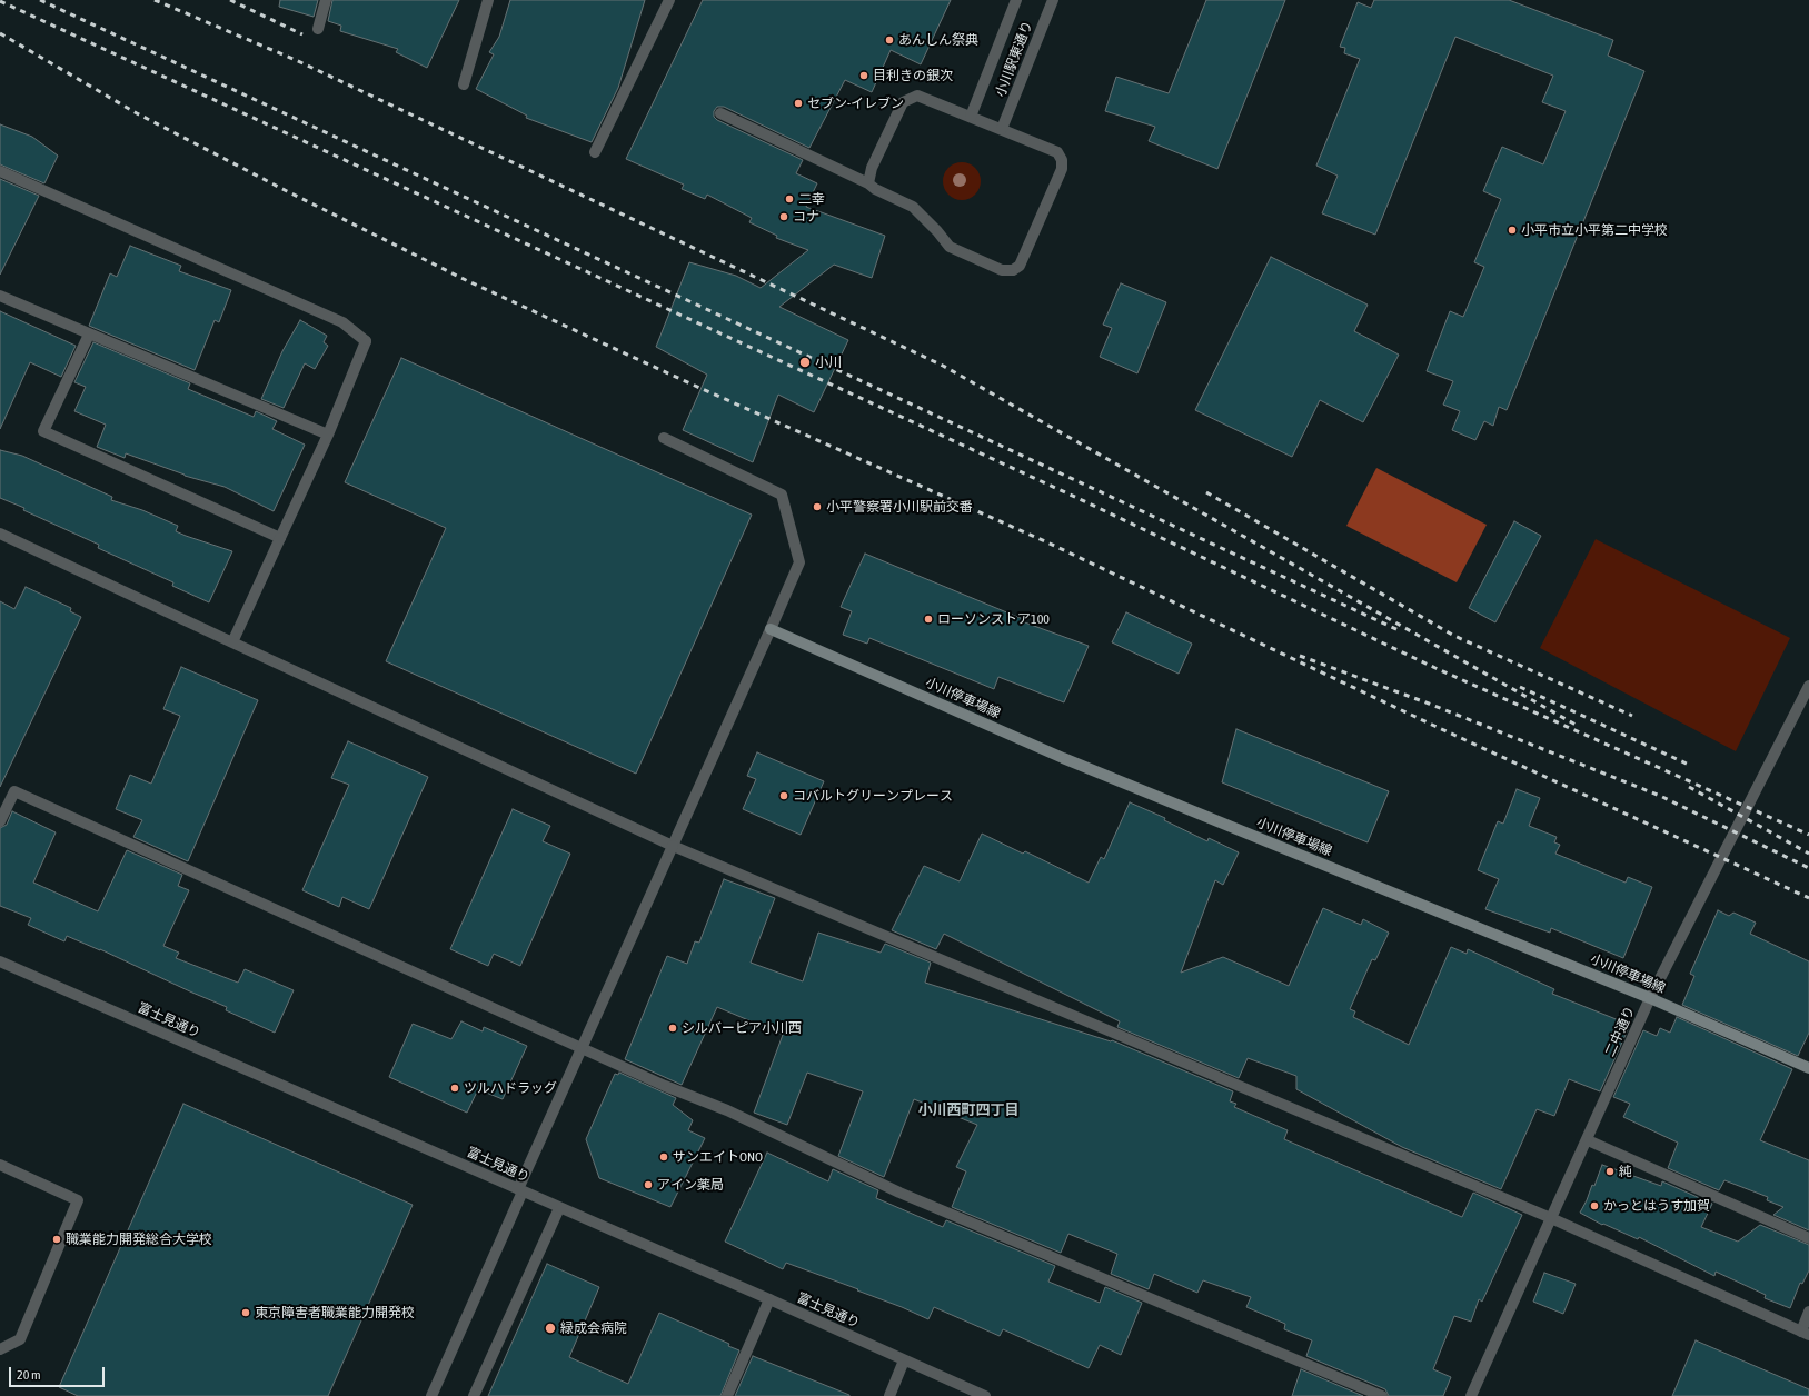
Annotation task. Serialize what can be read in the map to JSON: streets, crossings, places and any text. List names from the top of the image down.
{
  "streets": {
    "main road": ["小川停車場線"],
    "street": ["小川駅東通り", "富士見通り", "二中通り"]
  },
  "crossings": [
    ["小川停車場線", "二中通り"]
  ],
  "districts": ["小川西町四丁目"],
  "places": [
    "あんしん祭典",
    "目利きの銀次",
    "セブン-イレブン",
    "二幸",
    "コナ",
    "小平市立小平第二中学校",
    "小川",
    "小平警察署小川駅前交番",
    "ローソンストア100",
    "コバルトグリーンプレース",
    "シルバーピア小川西",
    "ツルハドラッグ",
    "サンエイトONO",
    "純",
    "アイン薬局",
    "かっとはうす加賀",
    "職業能力開発総合大学校",
    "東京障害者職業能力開発校",
    "緑成会病院"
  ],
  "scale_bar": "20 m"
}
